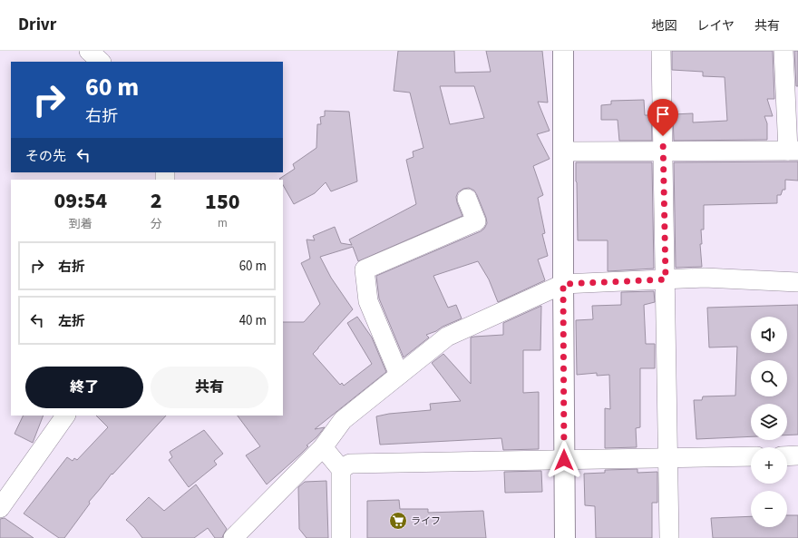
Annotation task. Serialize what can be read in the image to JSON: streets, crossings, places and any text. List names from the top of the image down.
{
  "places": {
    "supermarket": ["ライフ"]
  },
  "page": {
    "header": "Drivr",
    "nav": ["地図", "レイヤ", "共有"],
    "turn": ["60 m", "右折"],
    "then": "その先",
    "eta": [
      "09:54",
      "到着",
      "2",
      "分",
      "150",
      "m"
    ],
    "list": [
      {
        "name": "右折",
        "value": "60 m"
      },
      {
        "name": "左折",
        "value": "40 m"
      }
    ],
    "map_buttons": ["+", "−"],
    "buttons": ["終了", "共有"]
  }
}
